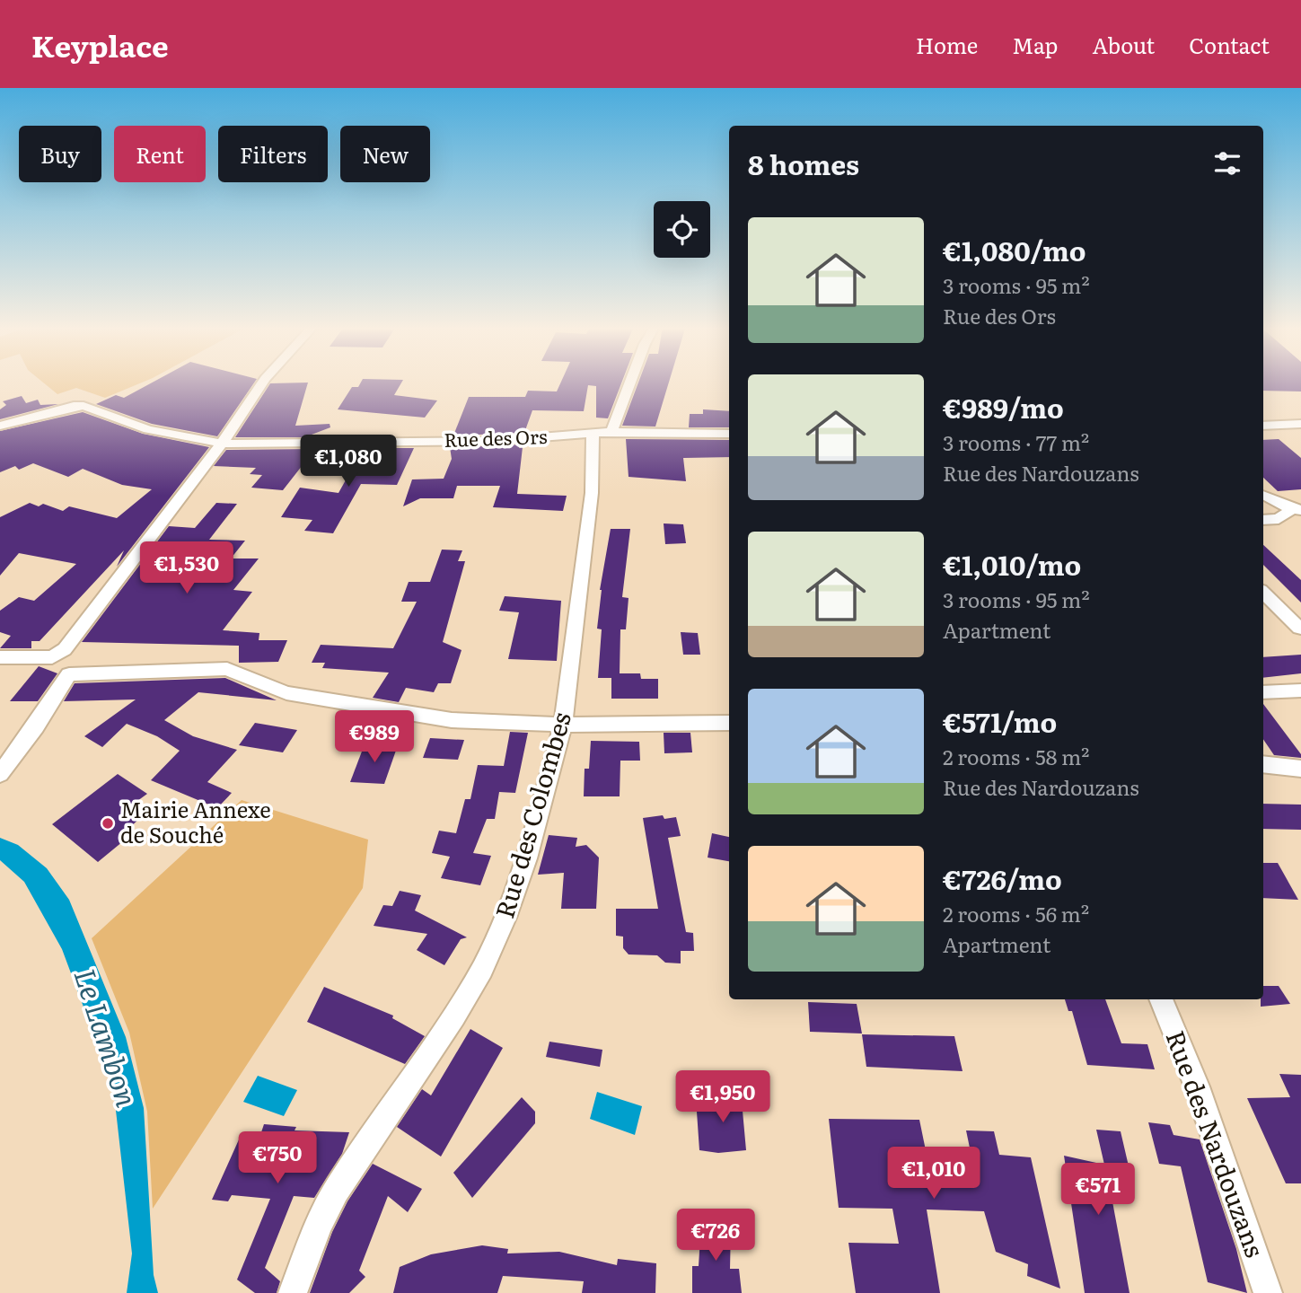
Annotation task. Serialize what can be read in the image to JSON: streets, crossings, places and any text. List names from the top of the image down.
{
  "streets": {
    "street": ["Rue des Ors", "Rue des Colombes", "Rue des Nardouzans"]
  },
  "crossings": [
    ["Rue des Ors", "Rue des Colombes"]
  ],
  "water": ["Le Lambon"],
  "places": ["Mairie Annexe de Souché"],
  "page": {
    "header": "Keyplace",
    "nav": [
      "Home",
      "Map",
      "About",
      "Contact"
    ],
    "chip": [
      "Buy",
      "Rent",
      "Filters",
      "New"
    ],
    "heading": "8 homes",
    "list": [
      {
        "name": "€1,080/mo",
        "note": "3 rooms · 95 m² · Rue des Ors"
      },
      {
        "name": "€989/mo",
        "note": "3 rooms · 77 m² · Rue des Nardouzans"
      },
      {
        "name": "€1,010/mo",
        "note": "3 rooms · 95 m² · Apartment"
      },
      {
        "name": "€571/mo",
        "note": "2 rooms · 58 m² · Rue des Nardouzans"
      },
      {
        "name": "€726/mo",
        "note": "2 rooms · 56 m² · Apartment"
      }
    ],
    "price": [
      "€1,080",
      "€1,530",
      "€989",
      "€1,950",
      "€750",
      "€1,010",
      "€571",
      "€726"
    ]
  }
}
